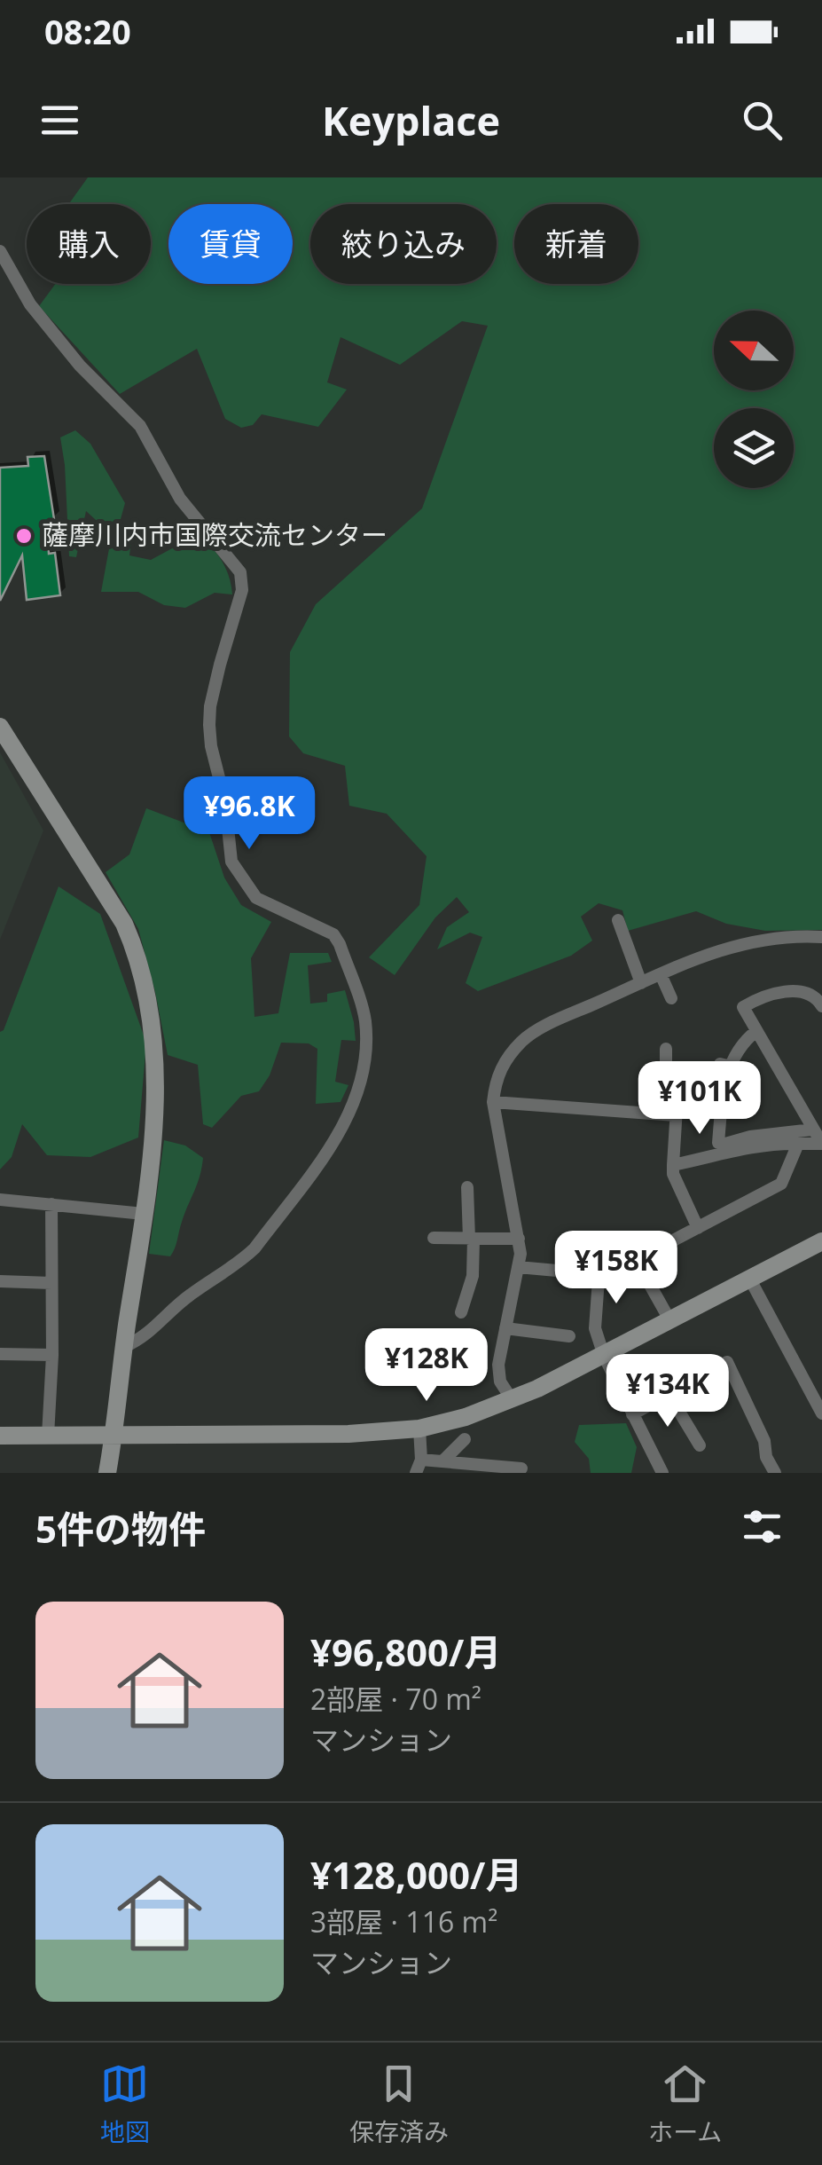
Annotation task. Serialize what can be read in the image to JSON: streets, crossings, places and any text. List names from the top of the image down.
{
  "places": ["薩摩川内市国際交流センター"],
  "north": "left",
  "page": {
    "status": "08:20",
    "header": "Keyplace",
    "chip": [
      "購入",
      "賃貸",
      "絞り込み",
      "新着"
    ],
    "price": [
      "¥96.8K",
      "¥101K",
      "¥158K",
      "¥128K",
      "¥134K"
    ],
    "heading": "5件の物件",
    "list": [
      {
        "name": "¥96,800/月",
        "note": "2部屋 · 70 m² · マンション"
      },
      {
        "name": "¥128,000/月",
        "note": "3部屋 · 116 m² · マンション"
      }
    ],
    "tabs": ["地図", "保存済み", "ホーム"]
  }
}
